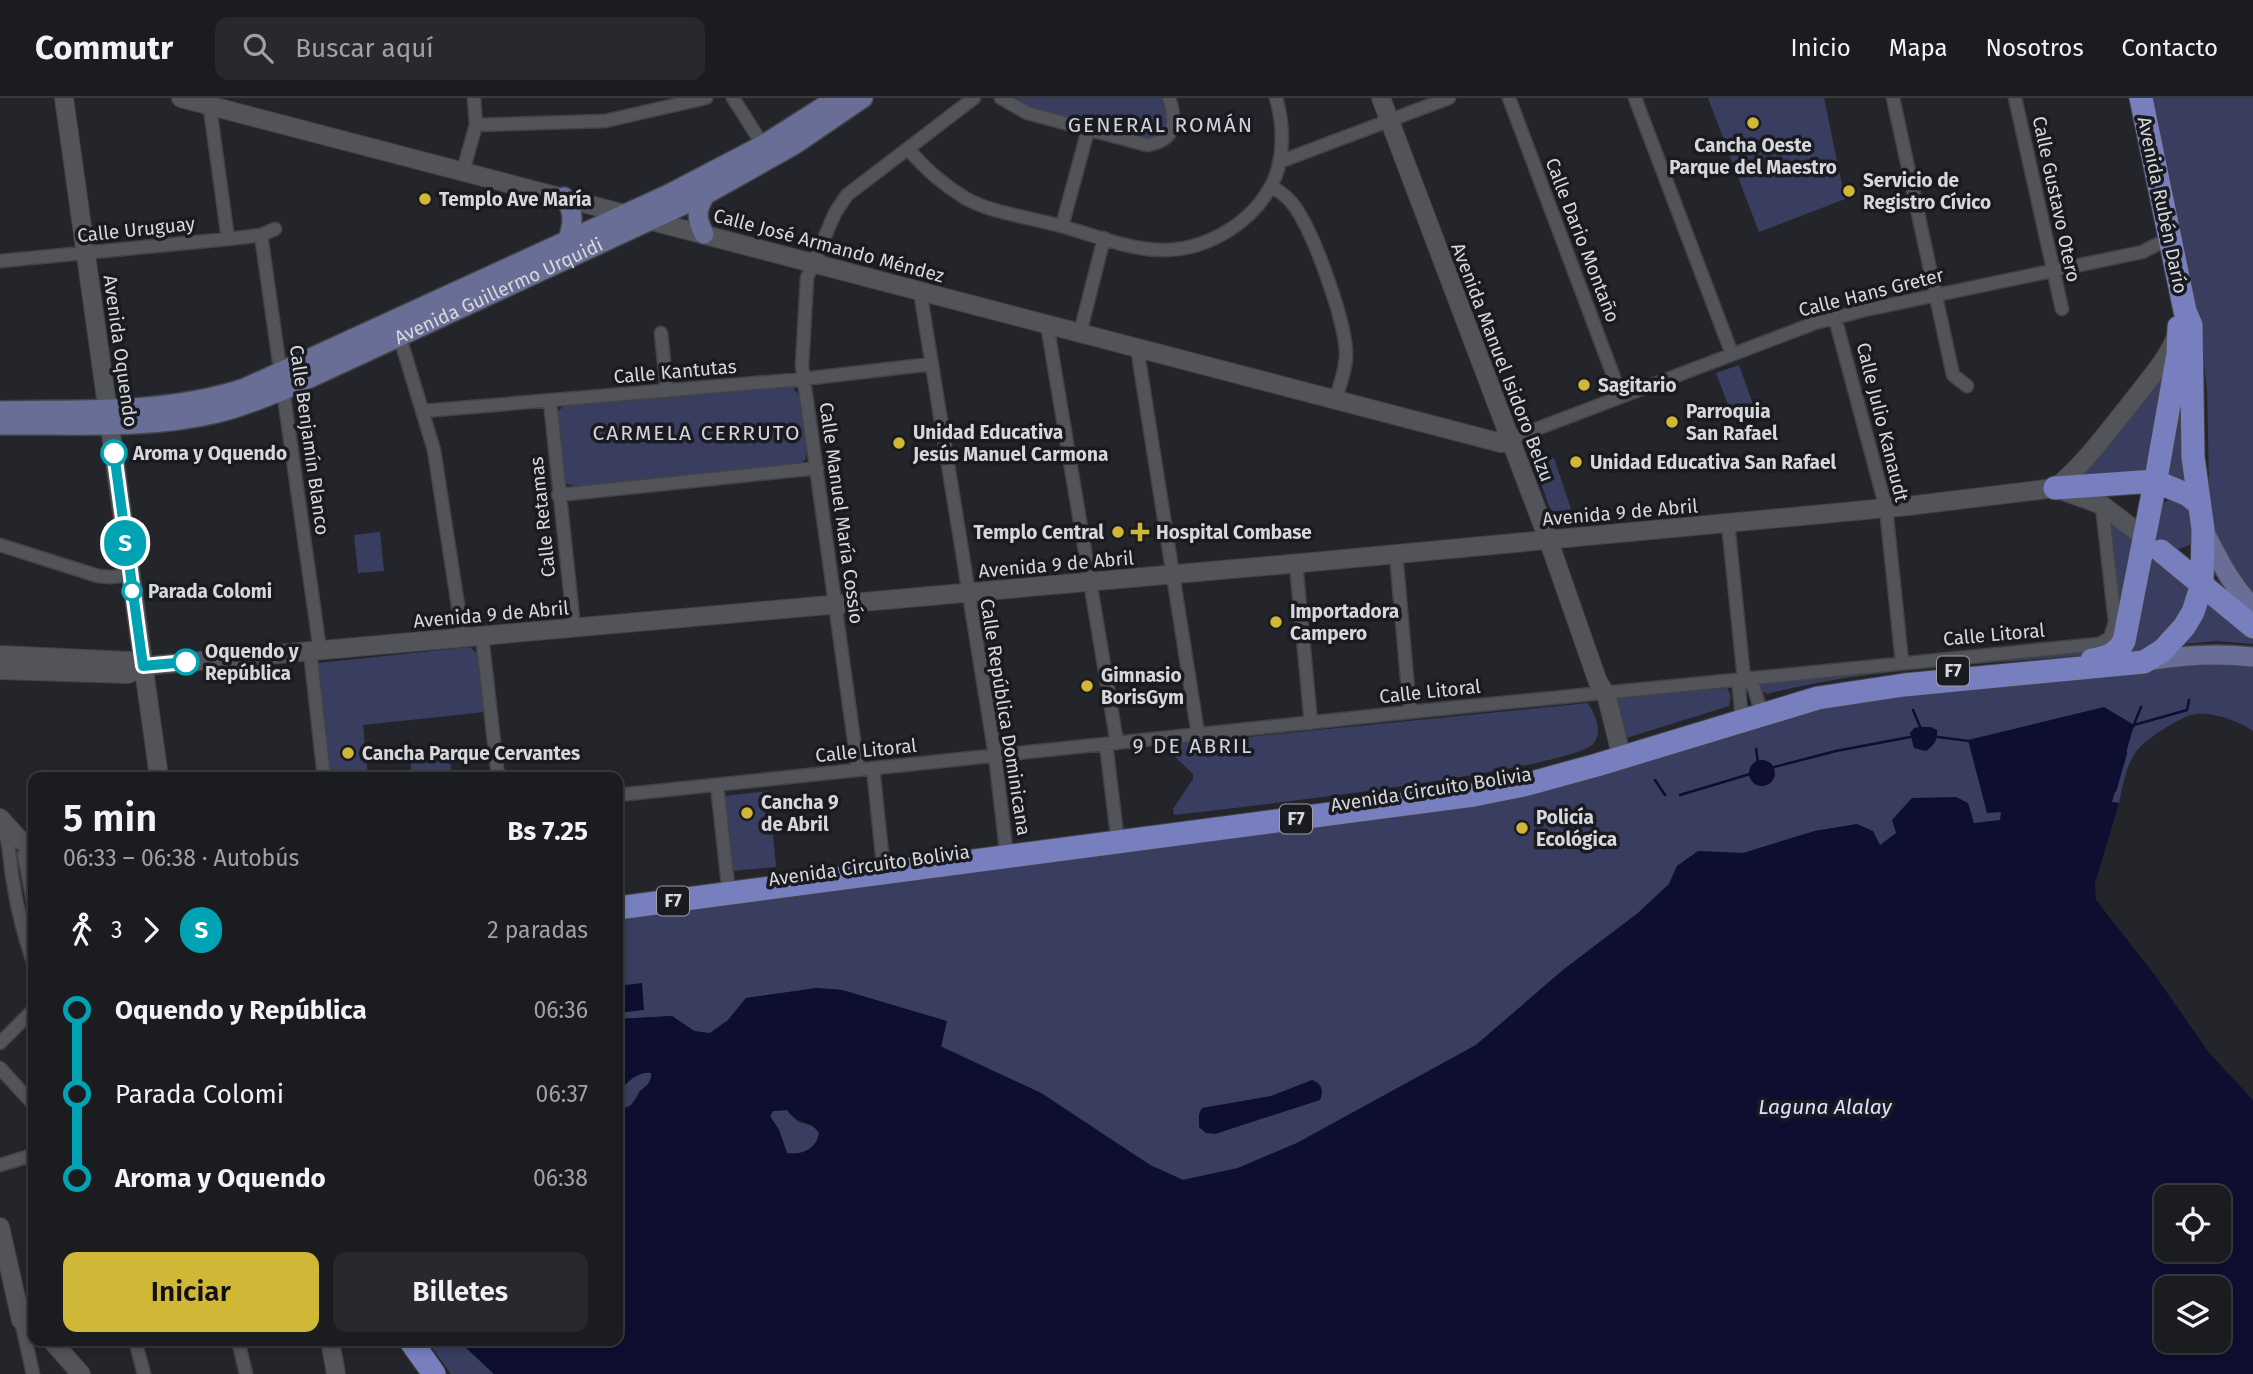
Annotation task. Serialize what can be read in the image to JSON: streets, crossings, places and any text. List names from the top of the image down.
{
  "streets": {
    "highway": ["Avenida Rubén Darío", "F7", "Avenida Circuito Bolivia"],
    "main road": [
      "Calle José Armando Méndez",
      "Avenida Guillermo Urquidi",
      "Avenida Oquendo",
      "Avenida Manuel Isidoro Belzu",
      "Avenida 9 de Abril"
    ],
    "street": [
      "Calle Gustavo Otero",
      "Calle Uruguay",
      "Calle Dario Montaño",
      "Calle Hans Greter",
      "Calle Kantutas",
      "Calle Julio Kanaudt",
      "Calle Benjamín Blanco",
      "Calle Manuel María Cossío",
      "Calle Retamas",
      "Calle Litoral",
      "Calle República Dominicana"
    ]
  },
  "crossings": [
    ["Calle Gustavo Otero", "Calle Hans Greter"],
    ["Avenida Rubén Darío", "Calle Hans Greter"],
    ["Avenida Rubén Darío", "Avenida 9 de Abril"],
    ["Avenida Rubén Darío", "Avenida Circuito Bolivia"],
    ["Calle Uruguay", "Avenida Oquendo"],
    ["Calle Uruguay", "Calle Benjamín Blanco"],
    ["Calle Dario Montaño", "Calle Hans Greter"],
    ["Calle José Armando Méndez", "Avenida Guillermo Urquidi"],
    ["Calle José Armando Méndez", "Calle Hans Greter"],
    ["Calle José Armando Méndez", "Avenida Manuel Isidoro Belzu"],
    ["Calle José Armando Méndez", "Calle Manuel María Cossío"],
    ["Calle José Armando Méndez", "Calle República Dominicana"],
    ["Avenida Guillermo Urquidi", "Avenida Oquendo"],
    ["Avenida Guillermo Urquidi", "Calle Benjamín Blanco"],
    ["Calle Hans Greter", "Avenida Manuel Isidoro Belzu"],
    ["Calle Hans Greter", "Calle Julio Kanaudt"],
    ["Avenida Oquendo", "Avenida 9 de Abril"],
    ["Avenida Manuel Isidoro Belzu", "Avenida 9 de Abril"],
    ["Avenida Manuel Isidoro Belzu", "Calle Litoral"],
    ["Avenida Manuel Isidoro Belzu", "Avenida Circuito Bolivia"],
    ["Calle Kantutas", "Calle Manuel María Cossío"],
    ["Calle Kantutas", "Calle Retamas"],
    ["Calle Kantutas", "Calle República Dominicana"],
    ["Calle Julio Kanaudt", "Avenida 9 de Abril"],
    ["Calle Julio Kanaudt", "Calle Litoral"],
    ["Calle Benjamín Blanco", "Avenida 9 de Abril"],
    ["Avenida 9 de Abril", "Calle Manuel María Cossío"],
    ["Avenida 9 de Abril", "Calle Retamas"],
    ["Avenida 9 de Abril", "Calle Litoral"],
    ["Avenida 9 de Abril", "Calle República Dominicana"],
    ["Avenida 9 de Abril", "Avenida Circuito Bolivia"],
    ["Calle Manuel María Cossío", "Calle Litoral"],
    ["Calle Litoral", "Calle República Dominicana"],
    ["Calle República Dominicana", "Avenida Circuito Bolivia"]
  ],
  "districts": ["GENERAL ROMÁN", "CARMELA CERRUTO", "9 DE ABRIL"],
  "water": ["Laguna Alalay"],
  "places": {
    "other": [
      "Cancha Oeste Parque del Maestro",
      "Servicio de Registro Cívico",
      "Templo Ave María",
      "Sagitario",
      "Parroquia San Rafael",
      "Unidad Educativa Jesús Manuel Carmona",
      "Aroma y Oquendo",
      "Unidad Educativa San Rafael",
      "Templo Central",
      "Parada Colomi",
      "Importadora Campero",
      "Oquendo y República",
      "Gimnasio BorisGym",
      "Cancha Parque Cervantes",
      "Cancha 9 de Abril",
      "Policía Ecológica"
    ],
    "health": ["Hospital Combase"]
  },
  "lines": ["bus line S"],
  "page": {
    "header": "Commutr",
    "search": "Buscar aquí",
    "nav": [
      "Inicio",
      "Mapa",
      "Nosotros",
      "Contacto"
    ],
    "on_map": "S",
    "heading": ["5 min", "06:33 – 06:38 · Autobús", "Bs 7.25"],
    "legs": ["3", "S", "2 paradas"],
    "list": [
      {
        "name": "Oquendo y República",
        "value": "06:36"
      },
      {
        "name": "Parada Colomi",
        "value": "06:37"
      },
      {
        "name": "Aroma y Oquendo",
        "value": "06:38"
      }
    ],
    "buttons": ["Iniciar", "Billetes"]
  }
}
